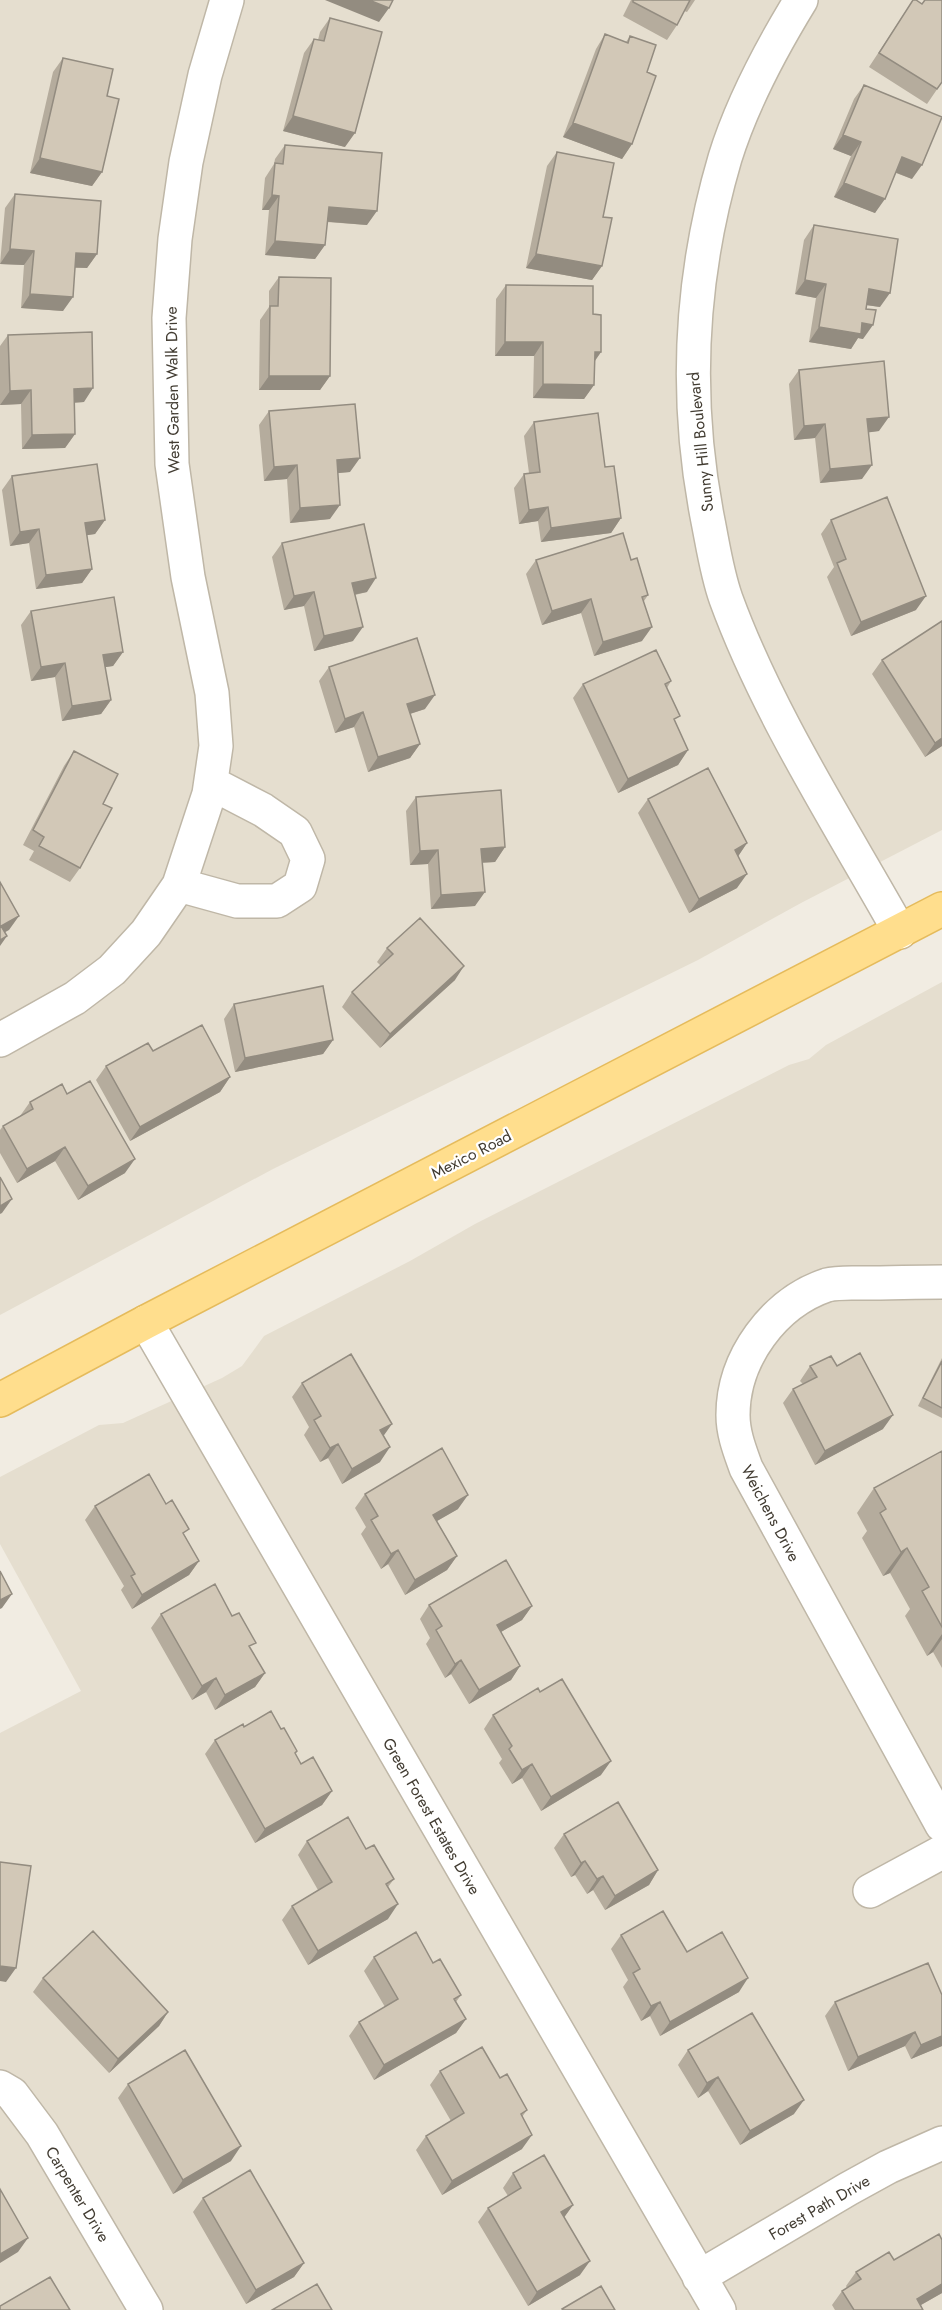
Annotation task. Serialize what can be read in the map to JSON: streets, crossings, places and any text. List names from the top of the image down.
{
  "streets": {
    "main road": ["Mexico Road"],
    "street": [
      "West Garden Walk Drive",
      "Sunny Hill Boulevard",
      "Weichens Drive",
      "Green Forest Estates Drive",
      "Carpenter Drive",
      "Forest Path Drive"
    ]
  },
  "crossings": [
    ["Sunny Hill Boulevard", "Mexico Road"],
    ["Mexico Road", "Green Forest Estates Drive"],
    ["Green Forest Estates Drive", "Forest Path Drive"]
  ]
}
